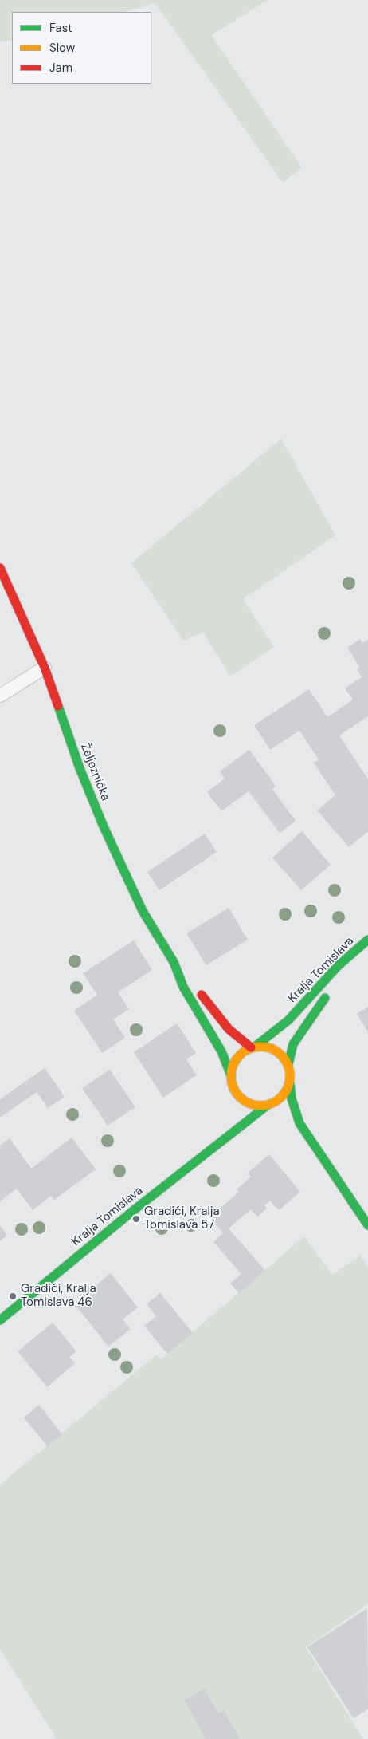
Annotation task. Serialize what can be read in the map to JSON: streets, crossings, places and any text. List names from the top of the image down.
{
  "streets": {
    "street": ["Željeznička", "Kralja Tomislava"]
  },
  "crossings": [
    ["Željeznička", "Kralja Tomislava"]
  ],
  "places": ["Gradići, Kralja Tomislava 57", "Gradići, Kralja Tomislava 46"],
  "legend": ["Fast", "Slow", "Jam"]
}
